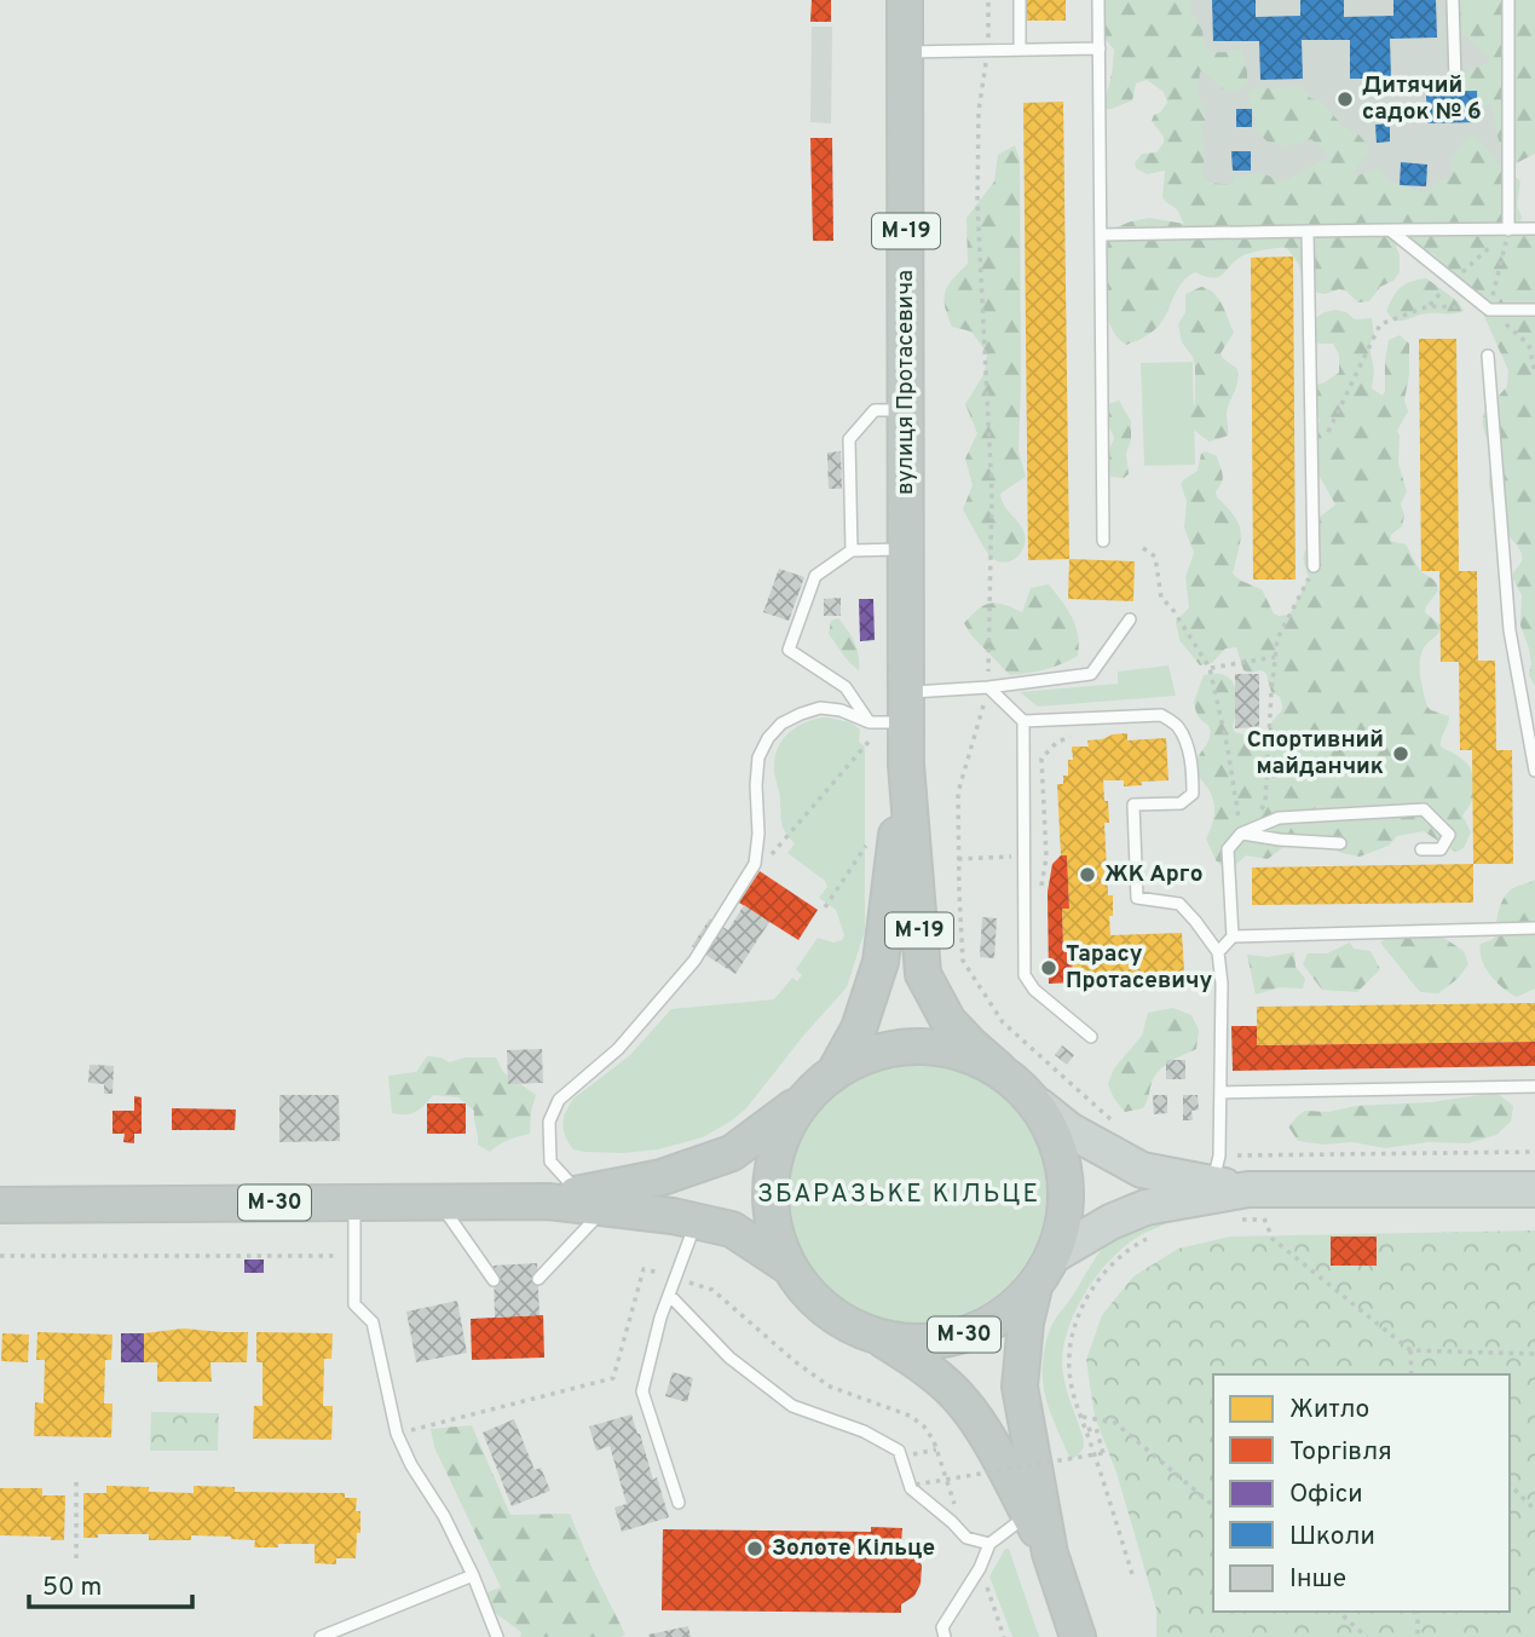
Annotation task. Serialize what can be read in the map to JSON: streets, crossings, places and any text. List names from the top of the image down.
{
  "streets": {
    "highway": ["М-19", "вулиця Протасевича", "М-30"]
  },
  "crossings": [
    ["М-19", "вулиця Протасевича"],
    ["М-19", "М-30"],
    ["вулиця Протасевича", "М-30"]
  ],
  "districts": ["ЗБАРАЗЬКЕ КІЛЬЦЕ"],
  "places": [
    "Дитячий садок № 6",
    "Спортивний майданчик",
    "ЖК Арго",
    "Тарасу Протасевичу",
    "Золоте Кільце"
  ],
  "legend": [
    "Житло",
    "Торгівля",
    "Офіси",
    "Школи",
    "Інше"
  ],
  "scale_bar": "50 m"
}
